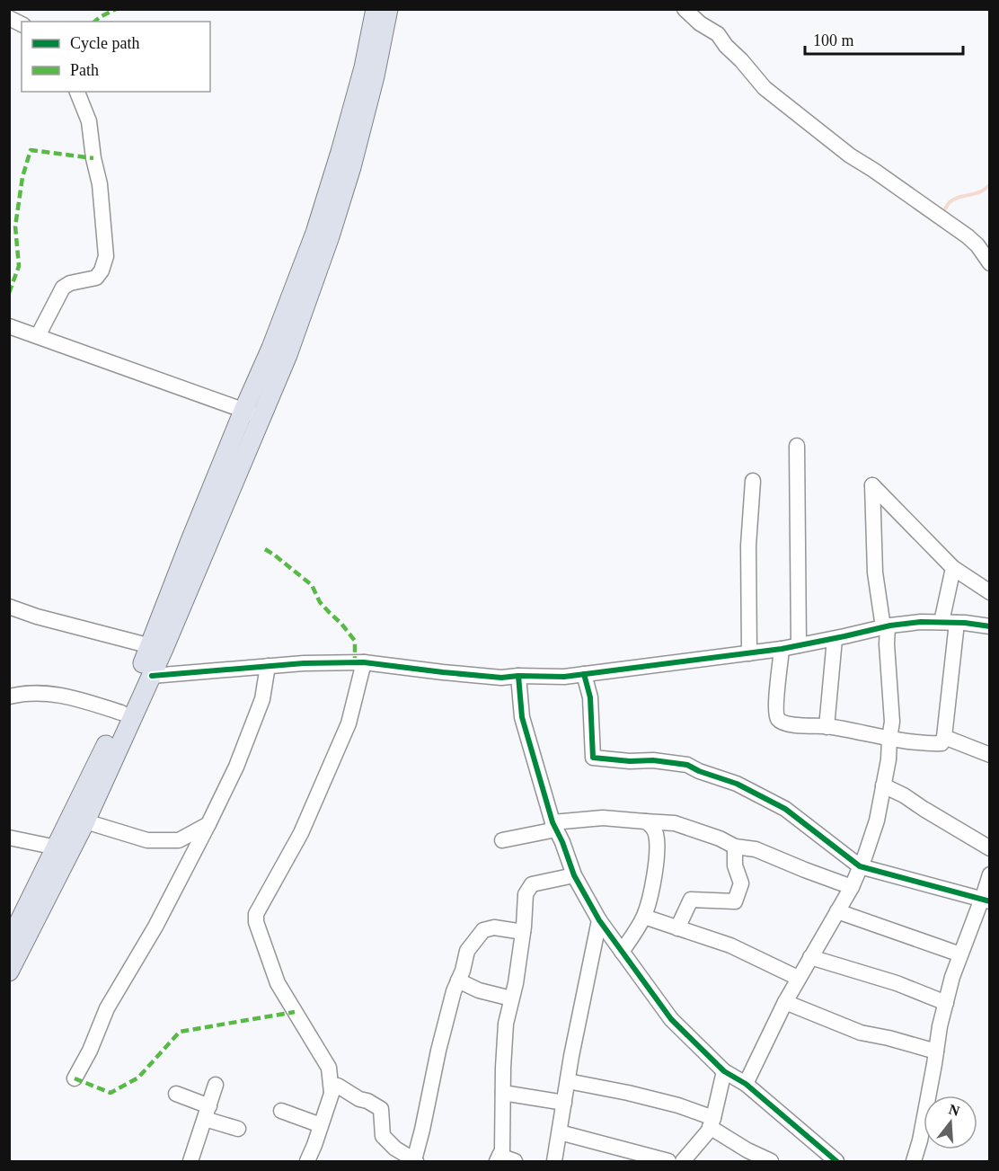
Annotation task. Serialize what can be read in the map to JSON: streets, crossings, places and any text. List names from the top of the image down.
{
  "legend": ["Cycle path", "Path"],
  "scale_bar": "100 m",
  "north": "top"
}
